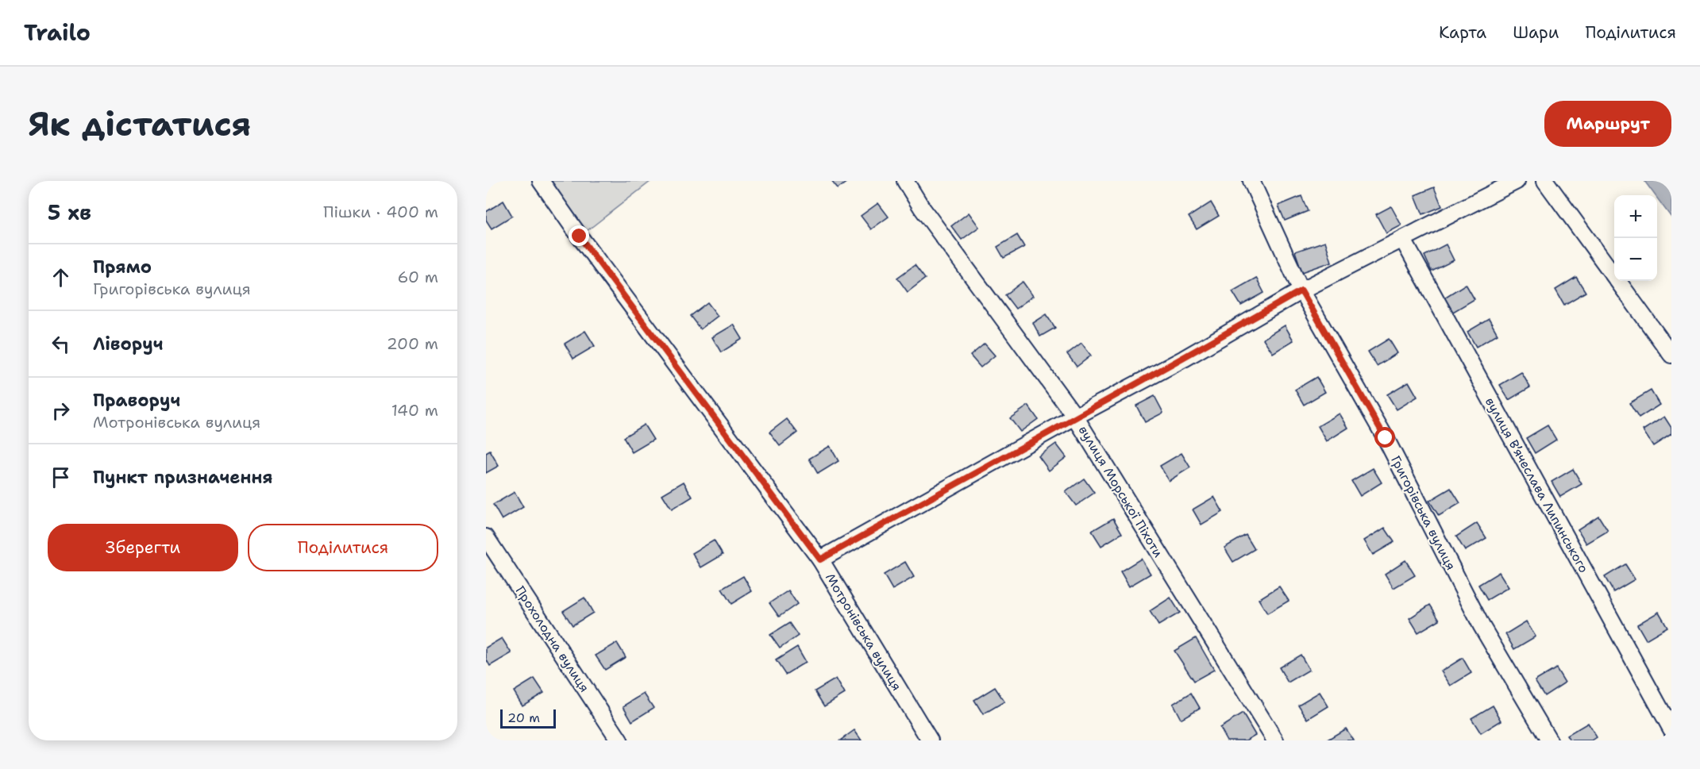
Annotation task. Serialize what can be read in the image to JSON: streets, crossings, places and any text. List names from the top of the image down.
{
  "streets": {
    "street": [
      "вулиця В’ячеслава Липинського",
      "вулиця Морської Піхоти",
      "Григорівська вулиця",
      "Мотронівська вулиця",
      "Прохолодна вулиця"
    ]
  },
  "scale_bar": "20 m",
  "page": {
    "header": "Trailo",
    "nav": ["Карта", "Шари", "Поділитися"],
    "buttons": [
      "Маршрут",
      ["Зберегти", "Поділитися"]
    ],
    "title": "Як дістатися",
    "heading": ["5 хв", "Пішки · 400 m"],
    "map_buttons": ["+", "−"],
    "list": [
      ["Прямо", "Григорівська вулиця", "60 m"],
      ["Ліворуч", "200 m"],
      ["Праворуч", "Мотронівська вулиця", "140 m"],
      "Пункт призначення"
    ],
    "scale": "20 m"
  }
}
